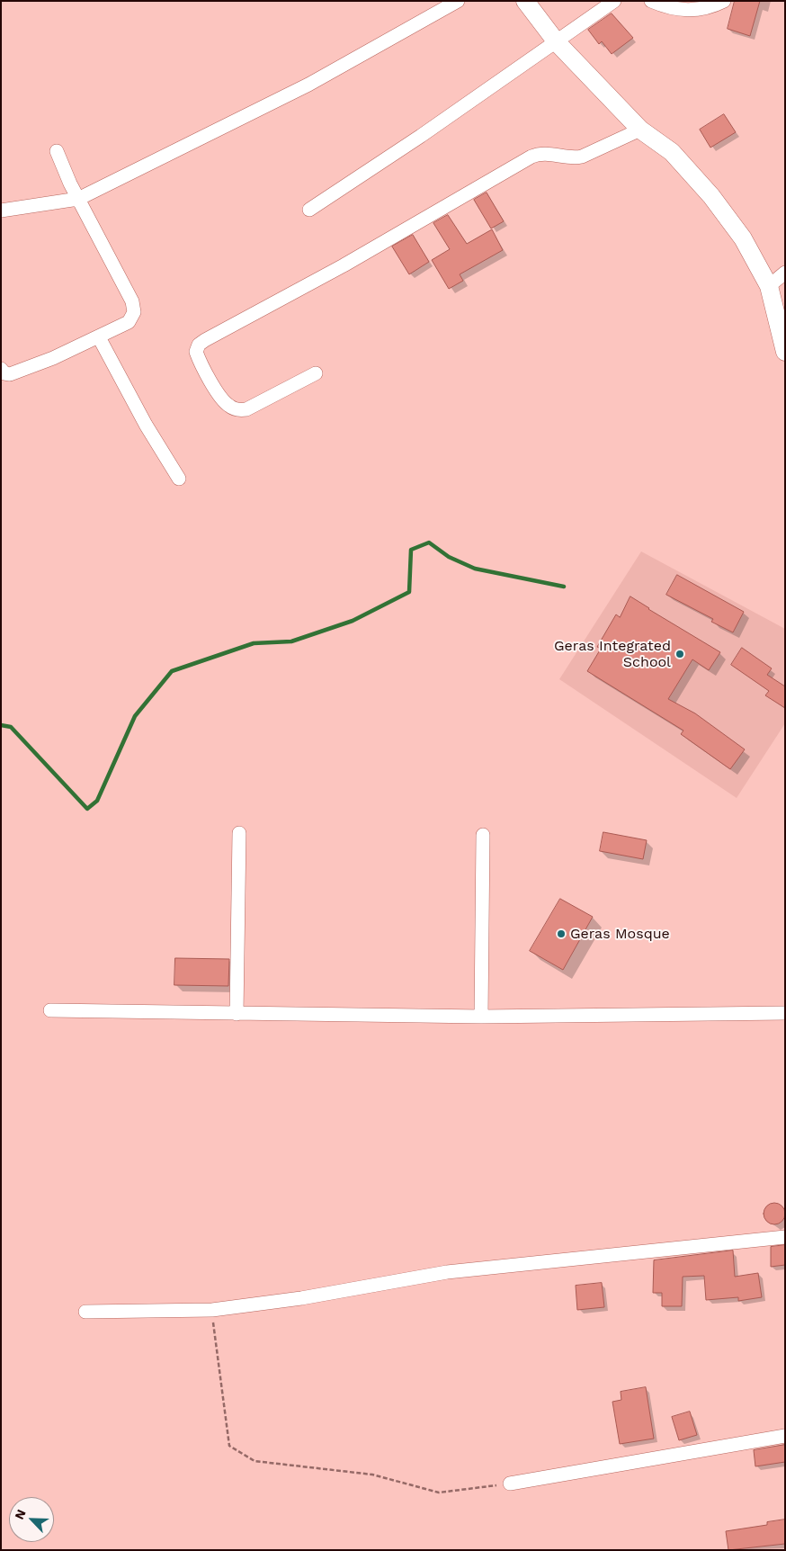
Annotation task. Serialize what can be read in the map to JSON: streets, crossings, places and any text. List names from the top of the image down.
{
  "places": ["Geras Integrated School", "Geras Mosque"],
  "north": "top left"
}
